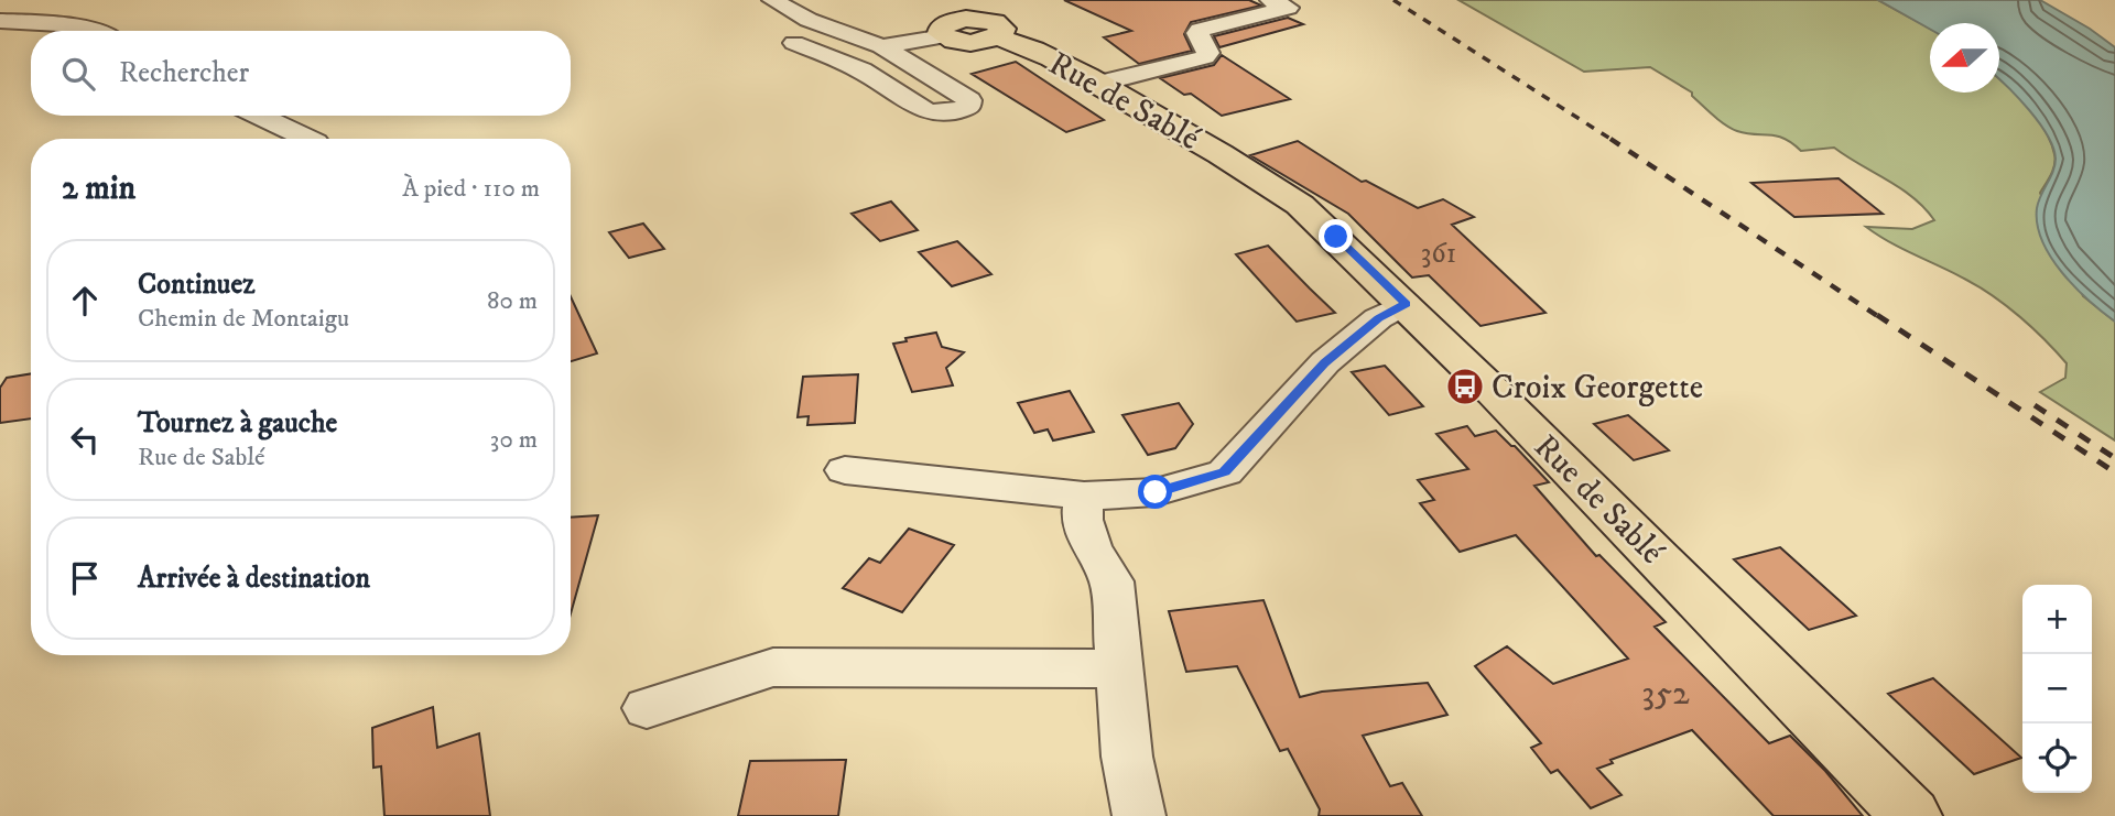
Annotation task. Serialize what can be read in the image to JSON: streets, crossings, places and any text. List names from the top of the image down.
{
  "streets": {
    "main road": ["Rue de Sablé"]
  },
  "places": {
    "bus stop": ["Croix Georgette"]
  },
  "house_numbers": ["361", "352"],
  "north": "left",
  "page": {
    "search": "Rechercher",
    "heading": ["2 min", "À pied · 110 m"],
    "list": [
      ["Continuez", "Chemin de Montaigu", "80 m"],
      ["Tournez à gauche", "Rue de Sablé", "30 m"],
      "Arrivée à destination"
    ],
    "map_buttons": ["+", "−"]
  }
}
